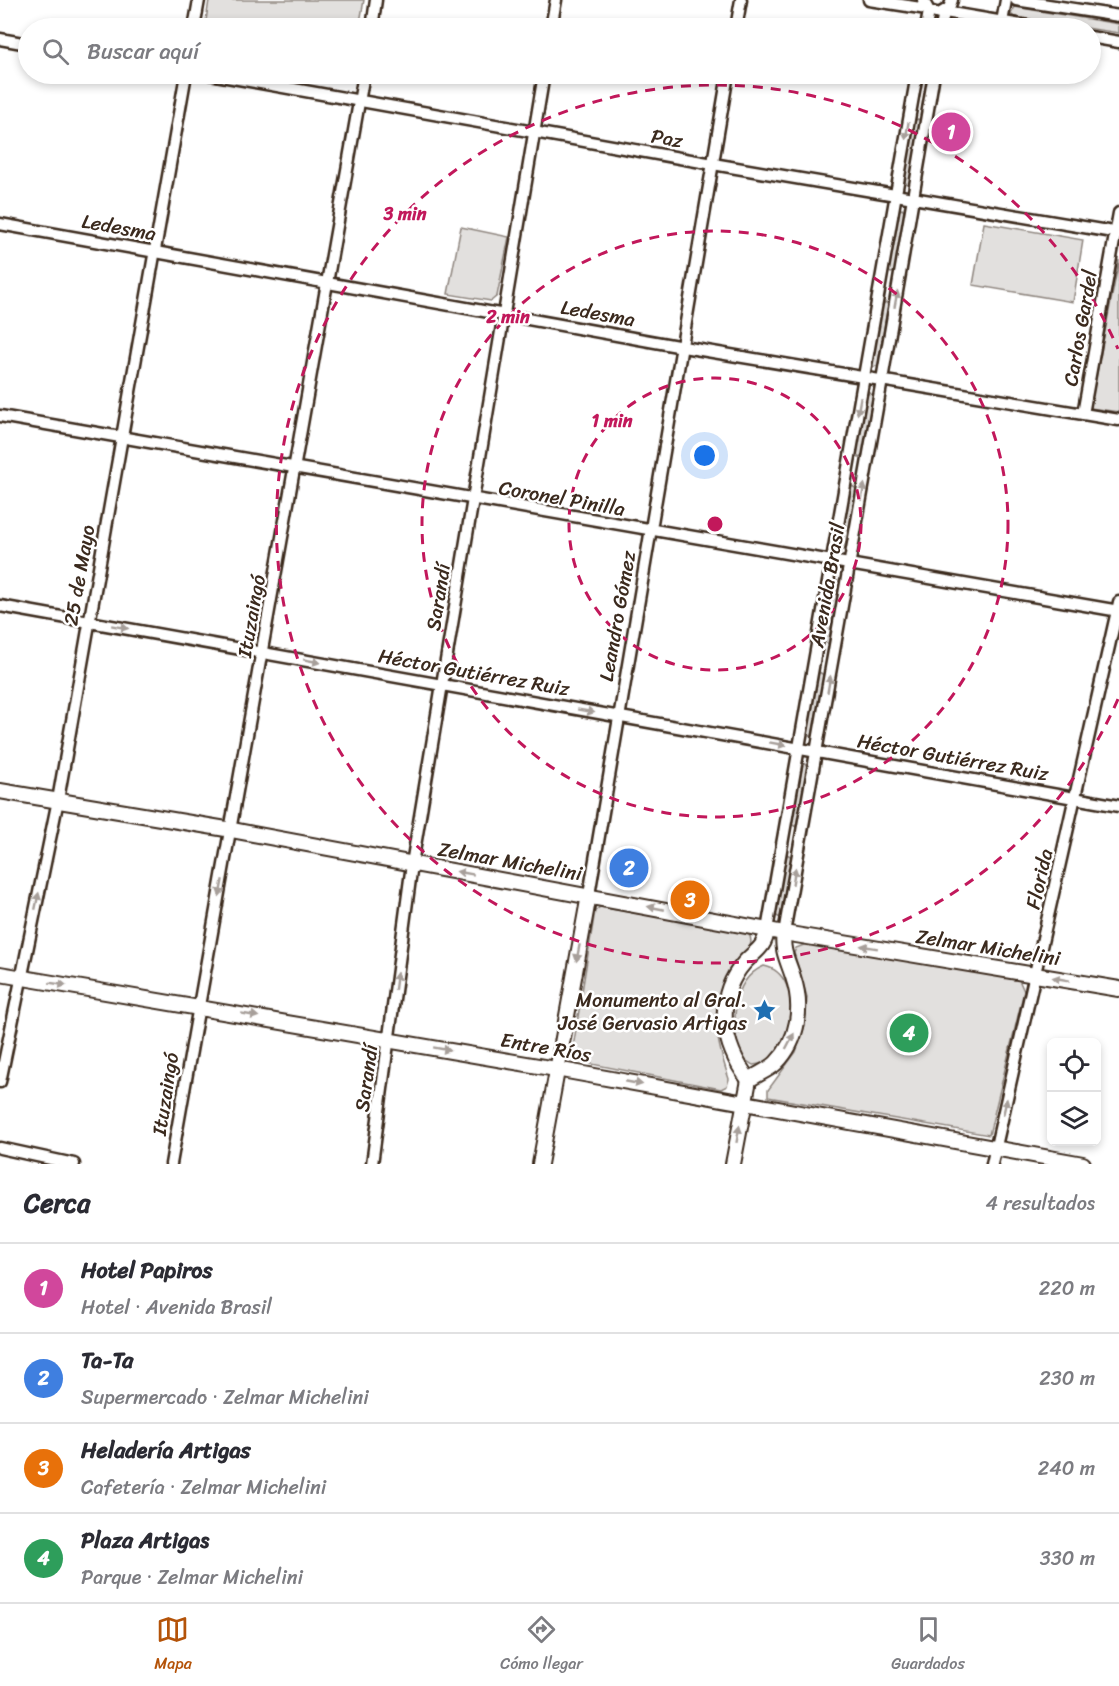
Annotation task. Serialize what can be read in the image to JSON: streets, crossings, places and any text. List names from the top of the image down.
{
  "streets": {
    "street": [
      "Paz",
      "Ledesma",
      "Carlos Gardel",
      "Coronel Pinilla",
      "25 de Mayo",
      "Avenida Brasil",
      "Sarandí",
      "Ituzaingó",
      "Leandro Gómez",
      "Héctor Gutiérrez Ruiz",
      "Zelmar Michelini",
      "Florida",
      "Entre Ríos"
    ]
  },
  "crossings": [
    ["Paz", "Carlos Gardel"],
    ["Paz", "Avenida Brasil"],
    ["Paz", "Sarandí"],
    ["Paz", "Ituzaingó"],
    ["Paz", "Leandro Gómez"],
    ["Ledesma", "Carlos Gardel"],
    ["Ledesma", "25 de Mayo"],
    ["Ledesma", "Avenida Brasil"],
    ["Ledesma", "Sarandí"],
    ["Ledesma", "Ituzaingó"],
    ["Ledesma", "Leandro Gómez"],
    ["Coronel Pinilla", "25 de Mayo"],
    ["Coronel Pinilla", "Avenida Brasil"],
    ["Coronel Pinilla", "Sarandí"],
    ["Coronel Pinilla", "Ituzaingó"],
    ["Coronel Pinilla", "Leandro Gómez"],
    ["Coronel Pinilla", "Florida"],
    ["25 de Mayo", "Héctor Gutiérrez Ruiz"],
    ["25 de Mayo", "Zelmar Michelini"],
    ["25 de Mayo", "Entre Ríos"],
    ["Avenida Brasil", "Héctor Gutiérrez Ruiz"],
    ["Avenida Brasil", "Zelmar Michelini"],
    ["Sarandí", "Héctor Gutiérrez Ruiz"],
    ["Sarandí", "Zelmar Michelini"],
    ["Sarandí", "Entre Ríos"],
    ["Ituzaingó", "Héctor Gutiérrez Ruiz"],
    ["Ituzaingó", "Zelmar Michelini"],
    ["Ituzaingó", "Entre Ríos"],
    ["Leandro Gómez", "Héctor Gutiérrez Ruiz"],
    ["Leandro Gómez", "Zelmar Michelini"],
    ["Leandro Gómez", "Entre Ríos"],
    ["Héctor Gutiérrez Ruiz", "Florida"],
    ["Zelmar Michelini", "Florida"],
    ["Florida", "Entre Ríos"]
  ],
  "one_way": ["Héctor Gutiérrez Ruiz", "Zelmar Michelini", "Entre Ríos"],
  "places": {
    "place": ["Monumento al Gral. José Gervasio Artigas"]
  },
  "page": {
    "search": "Buscar aquí",
    "pins": [
      "1",
      "2",
      "3",
      "4"
    ],
    "heading": ["Cerca", "4 resultados"],
    "list": [
      {
        "mark": "1",
        "name": "Hotel Papiros",
        "note": "Hotel · Avenida Brasil",
        "value": "220 m"
      },
      {
        "mark": "2",
        "name": "Ta-Ta",
        "note": "Supermercado · Zelmar Michelini",
        "value": "230 m"
      },
      {
        "mark": "3",
        "name": "Heladería Artigas",
        "note": "Cafetería · Zelmar Michelini",
        "value": "240 m"
      },
      {
        "mark": "4",
        "name": "Plaza Artigas",
        "note": "Parque · Zelmar Michelini",
        "value": "330 m"
      }
    ],
    "nav": ["Mapa", "Cómo llegar", "Guardados"]
  },
  "rings": ["3 min", "2 min", "1 min"]
}
